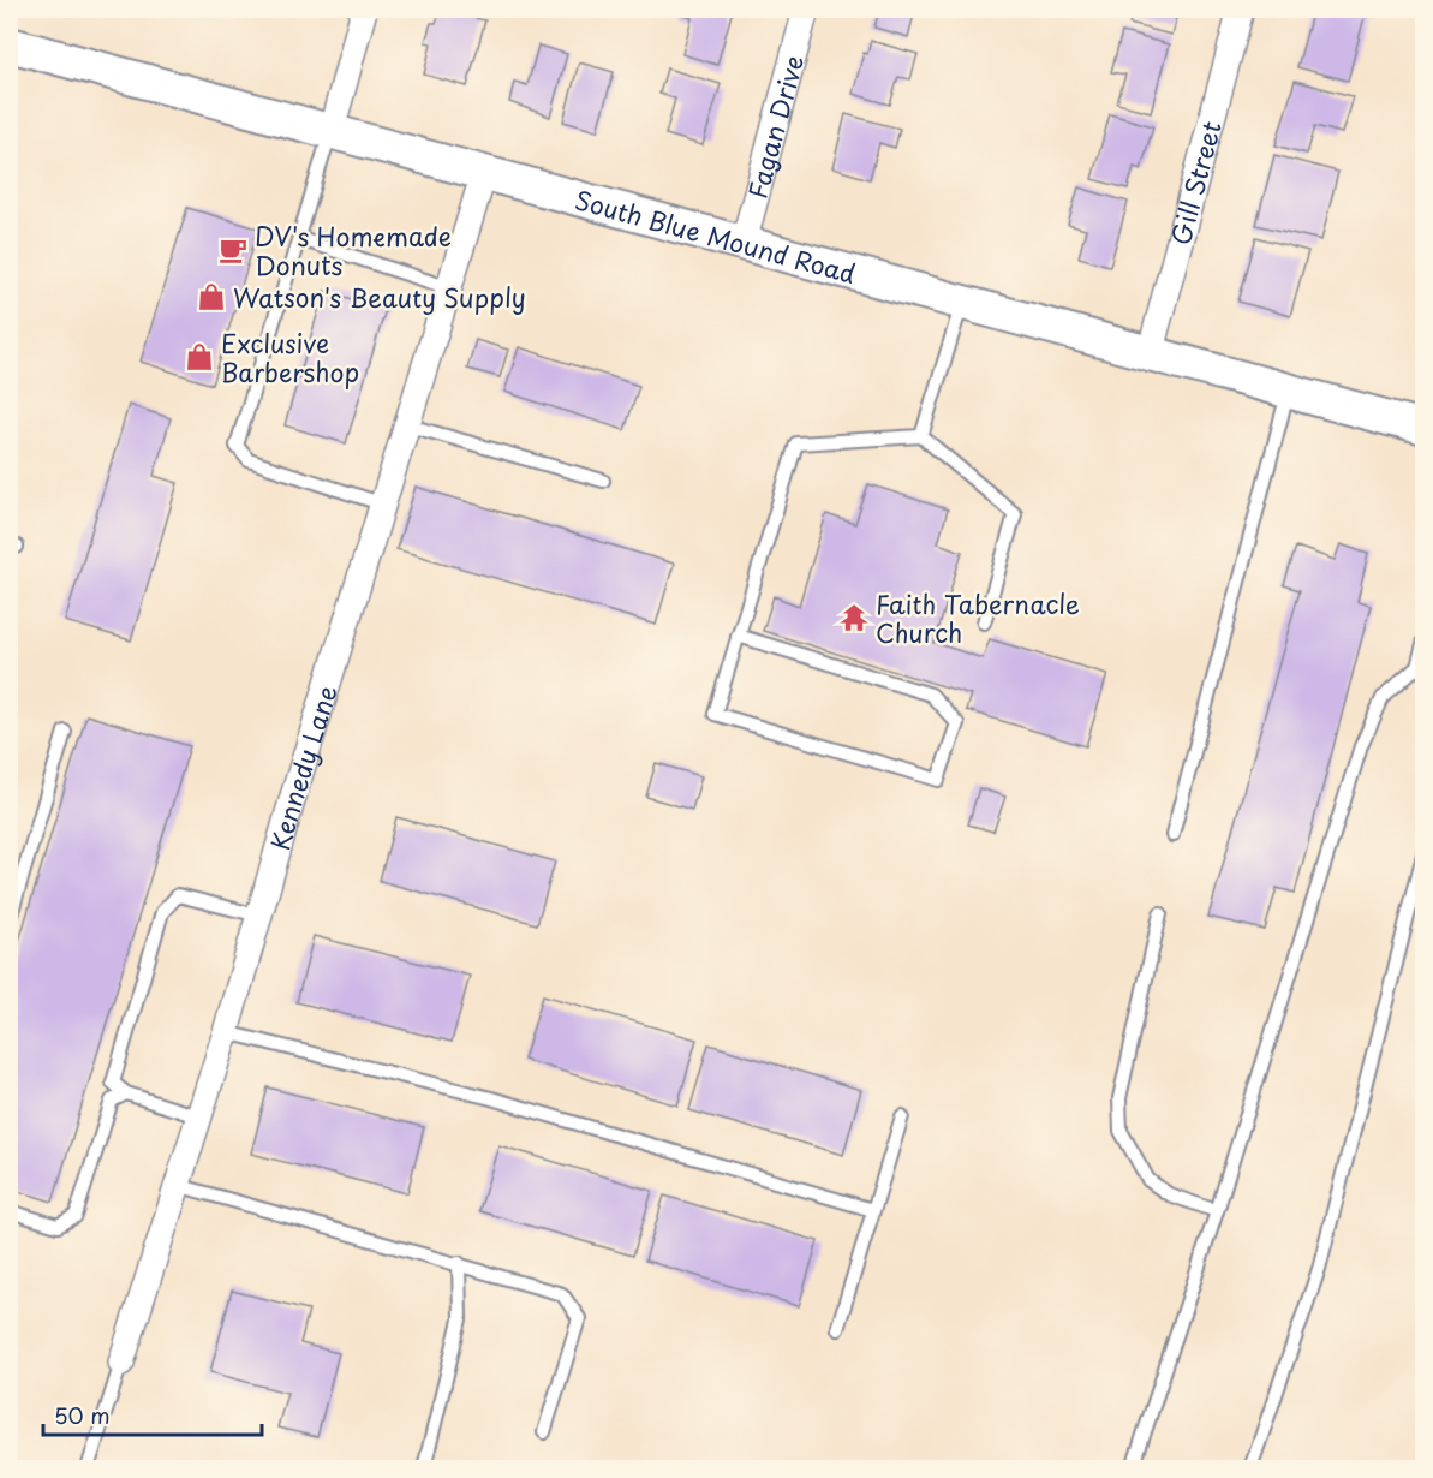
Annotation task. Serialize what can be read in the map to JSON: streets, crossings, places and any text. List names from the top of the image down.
{
  "streets": {
    "main road": ["South Blue Mound Road"],
    "street": ["Fagan Drive", "Gill Street", "Kennedy Lane"]
  },
  "crossings": [
    ["Fagan Drive", "South Blue Mound Road"],
    ["Gill Street", "South Blue Mound Road"],
    ["South Blue Mound Road", "Kennedy Lane"]
  ],
  "places": {
    "cafe": ["DV's Homemade Donuts"],
    "shop": ["Watson's Beauty Supply", "Exclusive Barbershop"],
    "temple": ["Faith Tabernacle Church"]
  },
  "scale_bar": "50 m"
}
